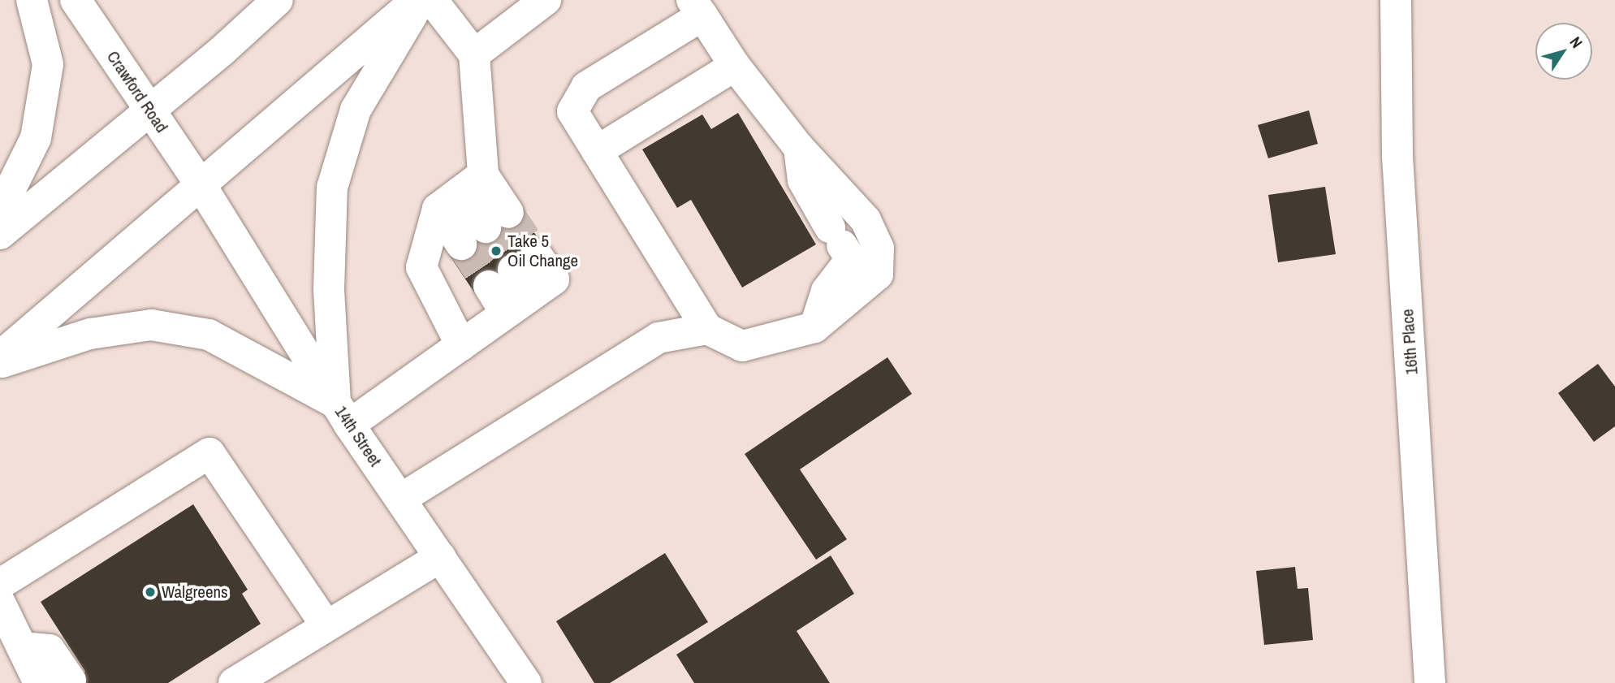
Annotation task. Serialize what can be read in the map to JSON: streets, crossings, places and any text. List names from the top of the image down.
{
  "streets": {
    "main road": ["Crawford Road", "16th Place", "14th Street"]
  },
  "crossings": [
    ["Crawford Road", "14th Street"]
  ],
  "places": ["Take 5 Oil Change", "Walgreens"],
  "north": "top right"
}
